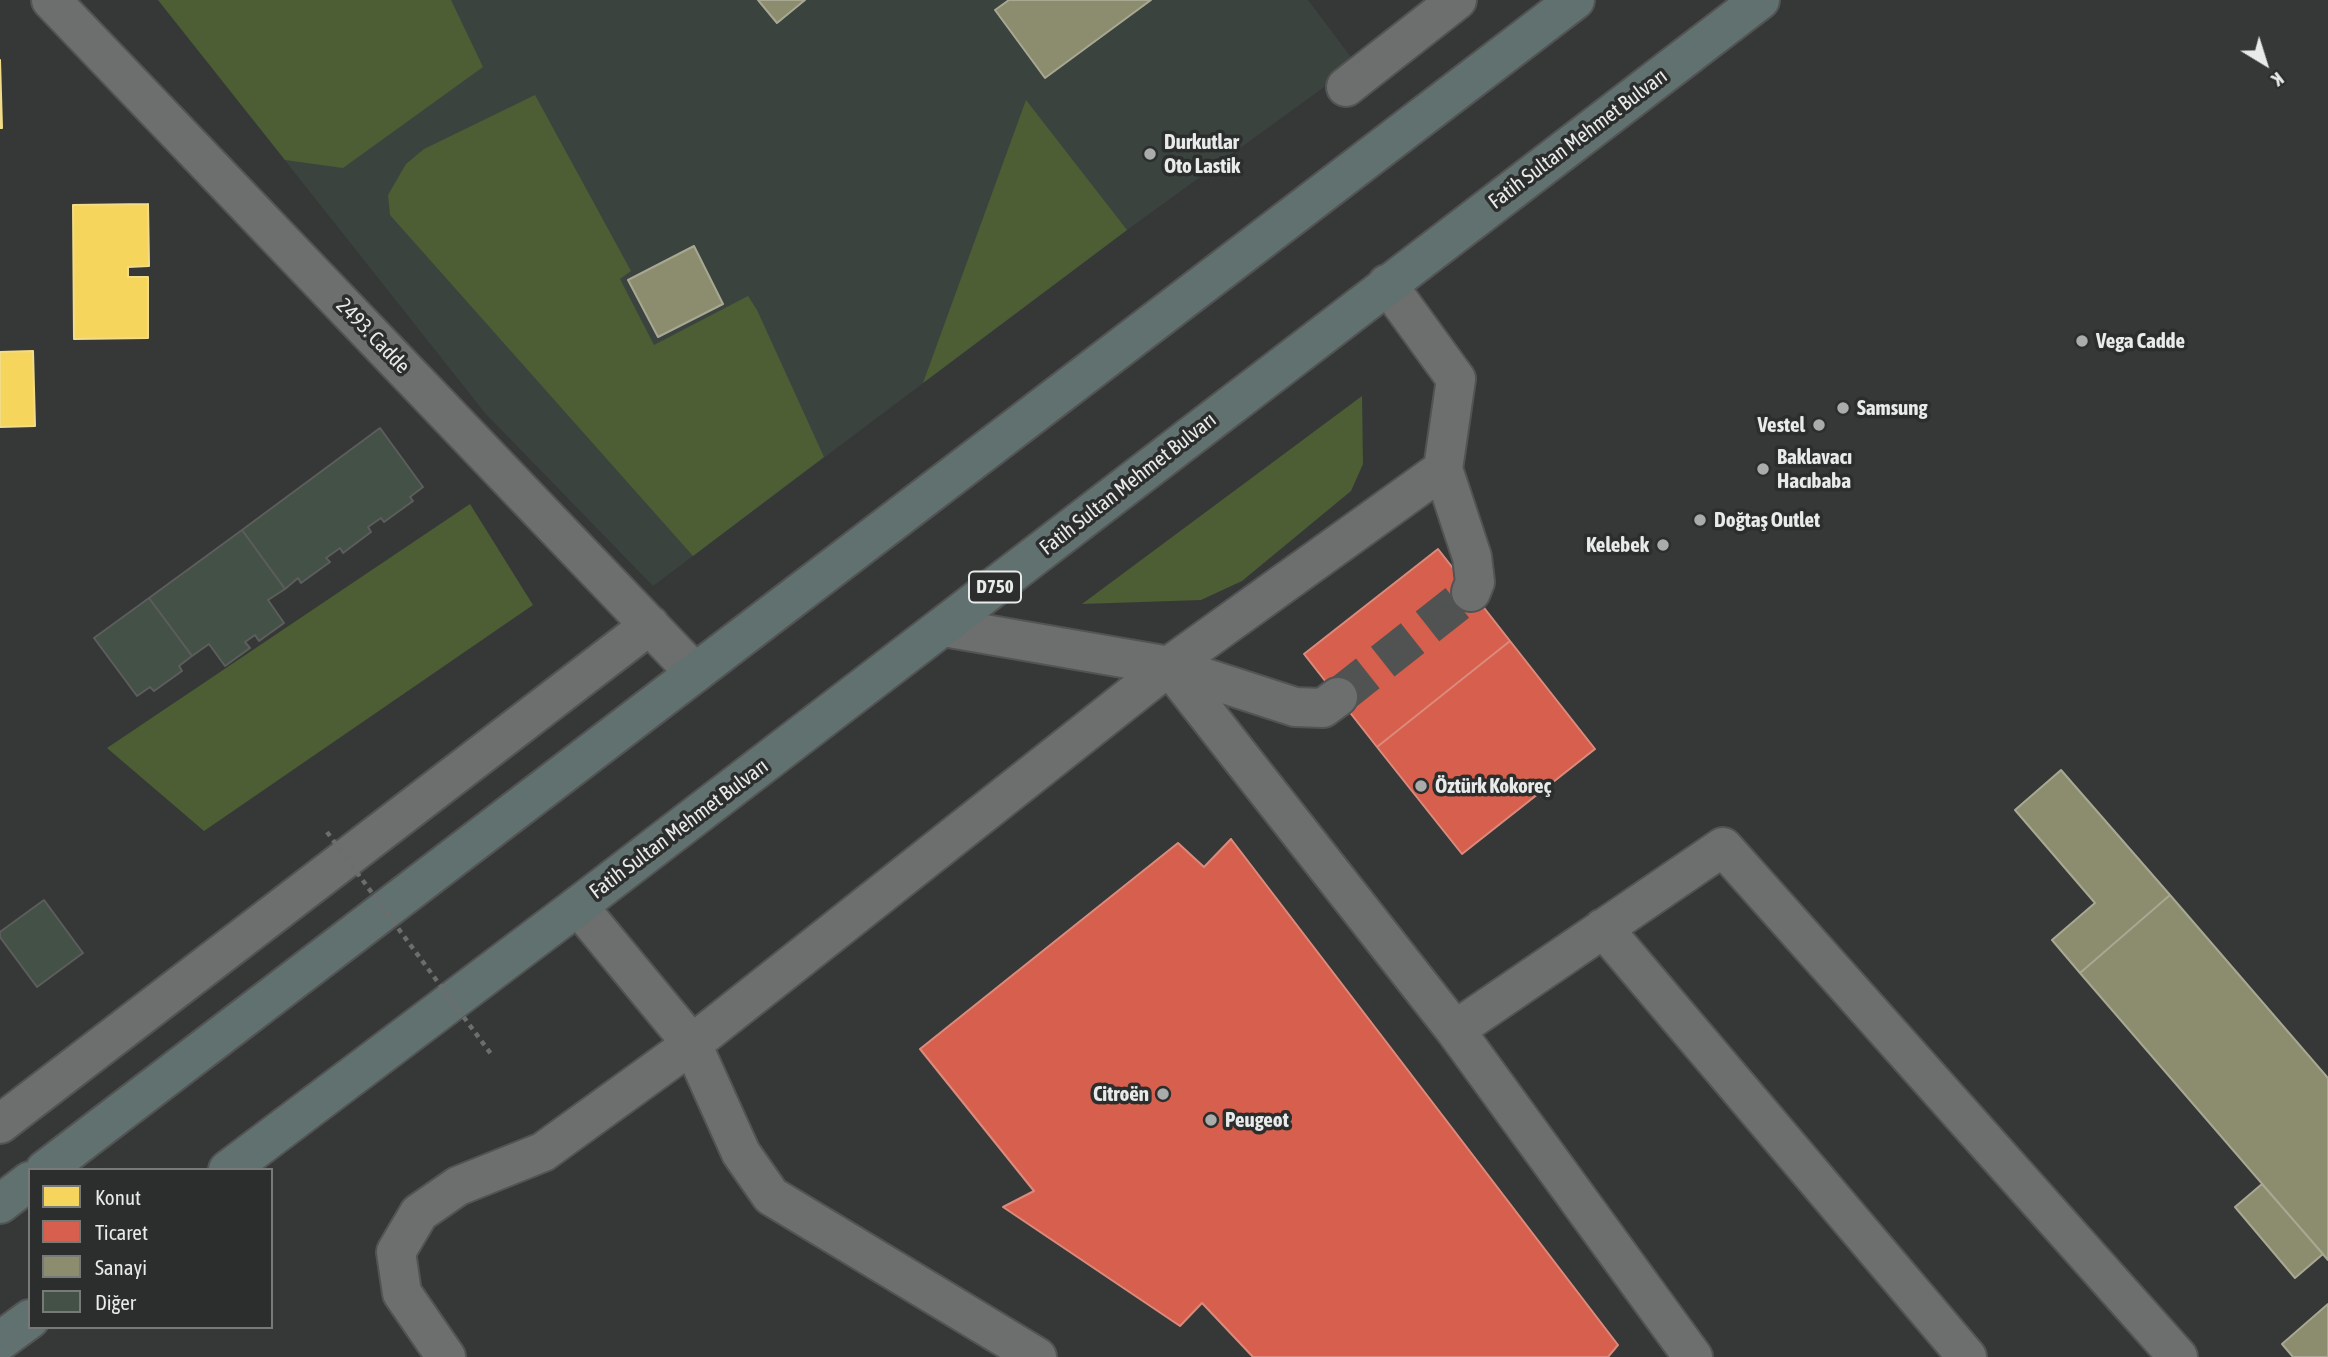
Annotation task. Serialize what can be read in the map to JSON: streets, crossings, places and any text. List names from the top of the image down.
{
  "streets": {
    "highway": ["Fatih Sultan Mehmet Bulvarı", "D750"],
    "street": ["2493. Cadde"]
  },
  "places": [
    "Durkutlar Oto Lastik",
    "Vega Cadde",
    "Samsung",
    "Vestel",
    "Baklavacı Hacıbaba",
    "Doğtaş Outlet",
    "Kelebek",
    "Öztürk Kokoreç",
    "Citroën",
    "Peugeot"
  ],
  "legend": [
    "Konut",
    "Ticaret",
    "Sanayi",
    "Diğer"
  ],
  "north": "bottom right"
}
